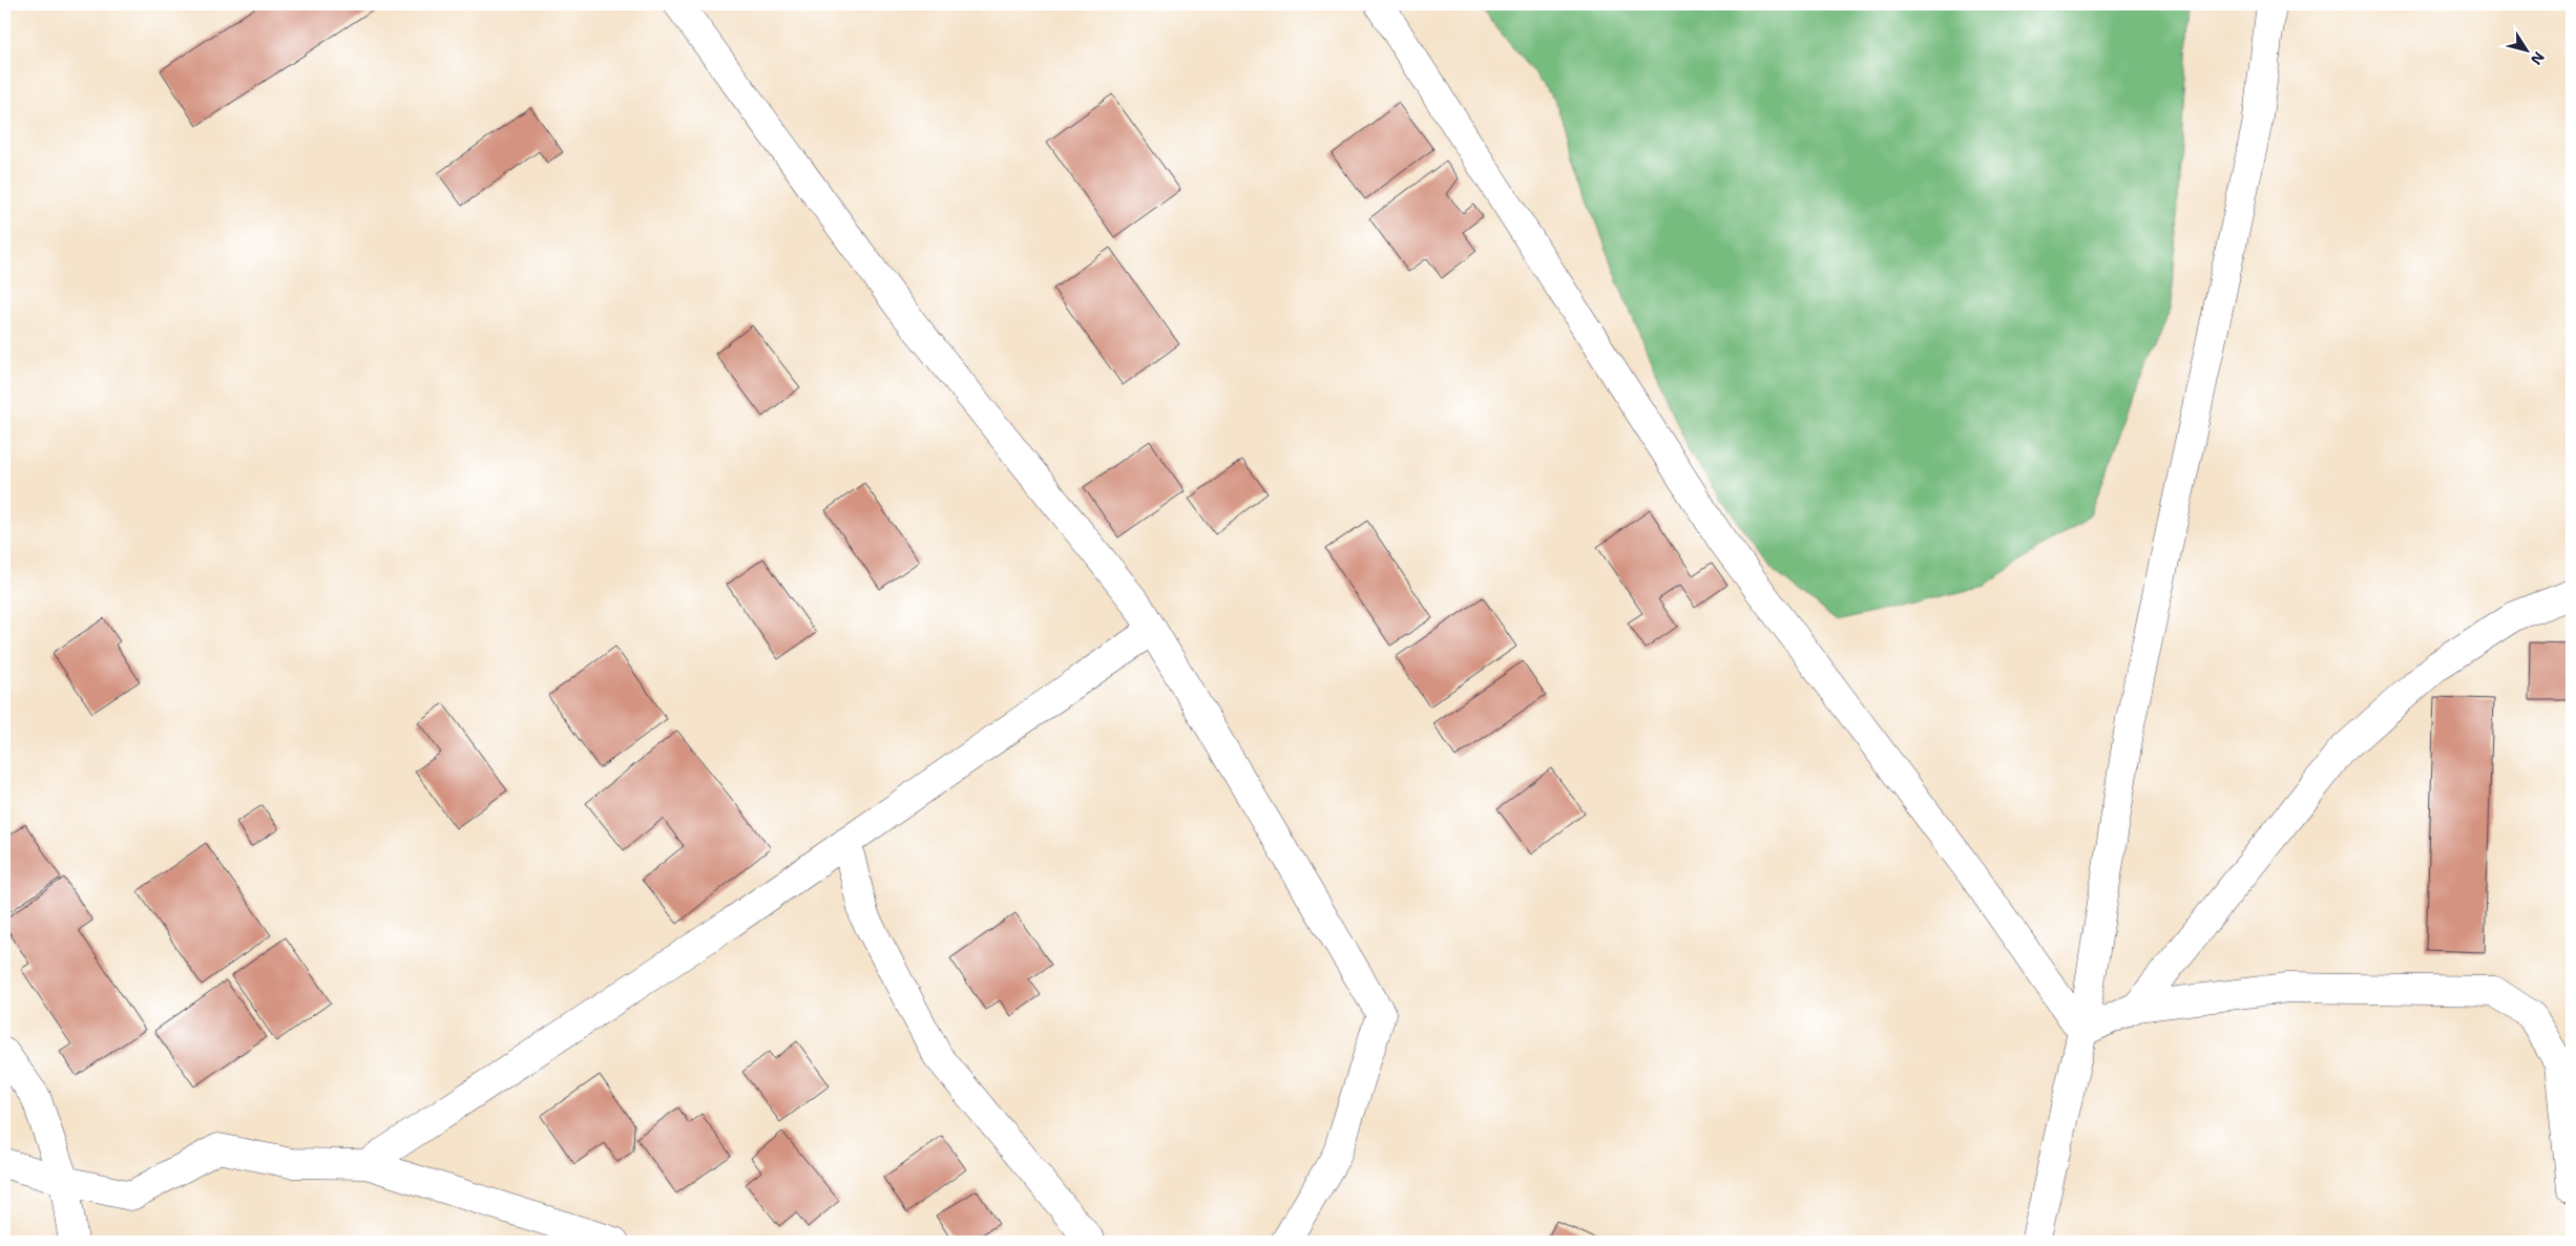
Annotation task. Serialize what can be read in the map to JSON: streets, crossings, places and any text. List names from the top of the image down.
{
  "north": "bottom right"
}
